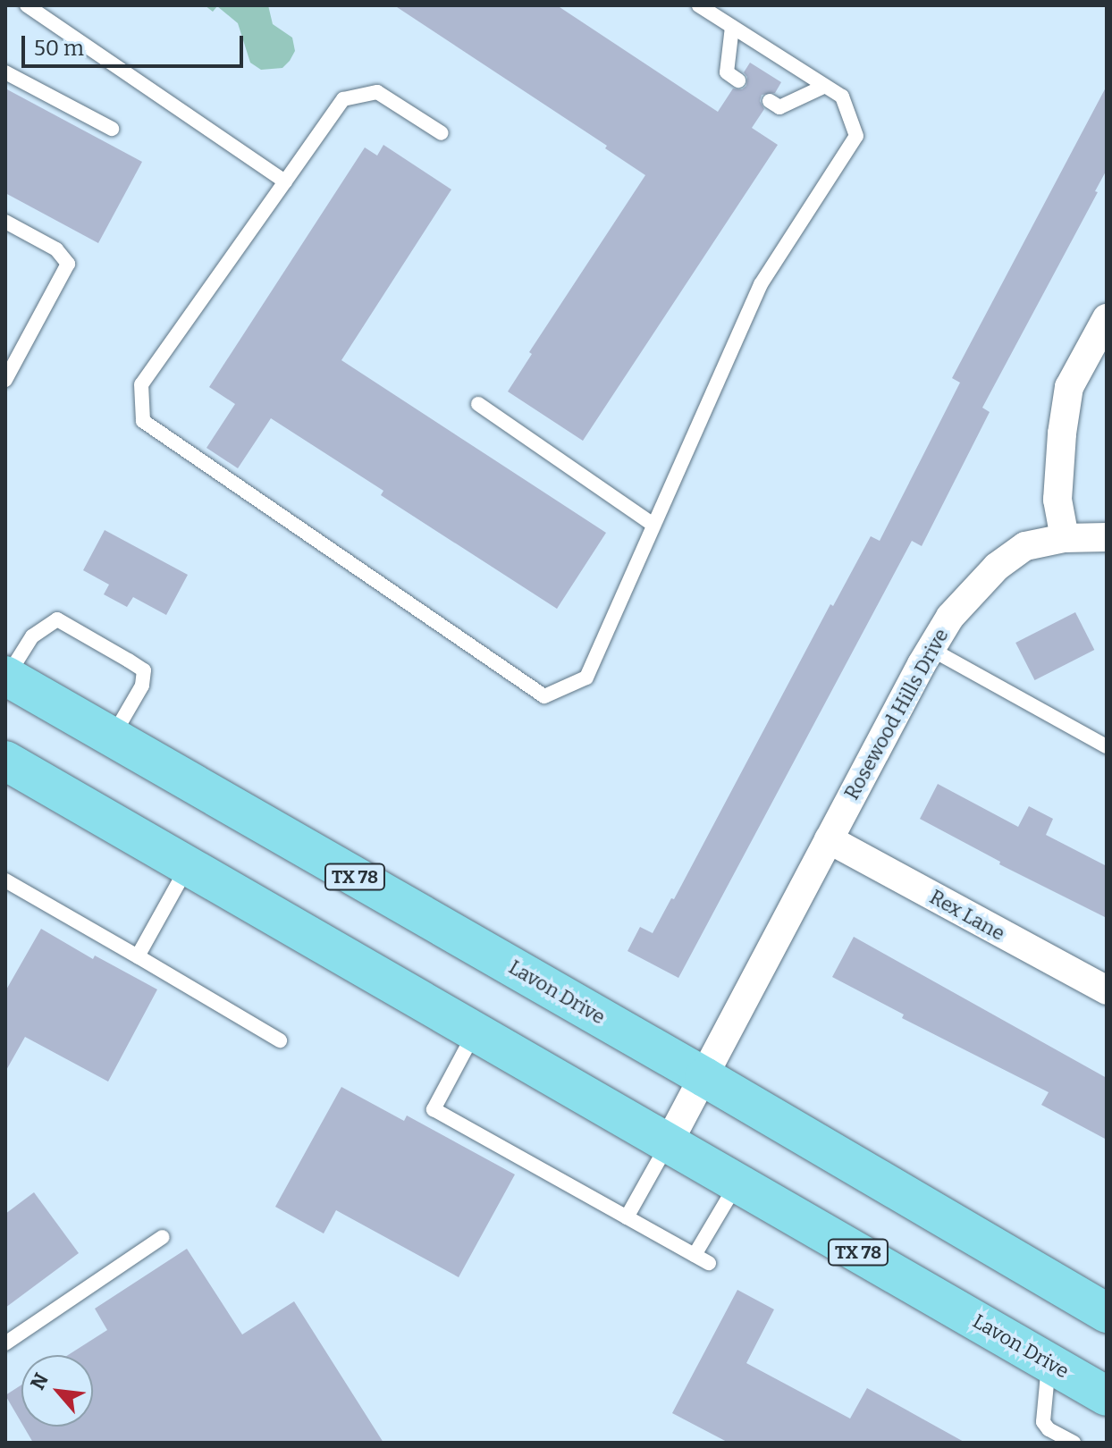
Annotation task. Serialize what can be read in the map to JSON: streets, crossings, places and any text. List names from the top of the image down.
{
  "streets": {
    "main road": ["TX 78", "Lavon Drive"],
    "street": ["Rosewood Hills Drive", "Rex Lane"]
  },
  "crossings": [
    ["Rosewood Hills Drive", "Rex Lane"],
    ["Rosewood Hills Drive", "Lavon Drive"]
  ],
  "scale_bar": "50 m",
  "north": "top left"
}
